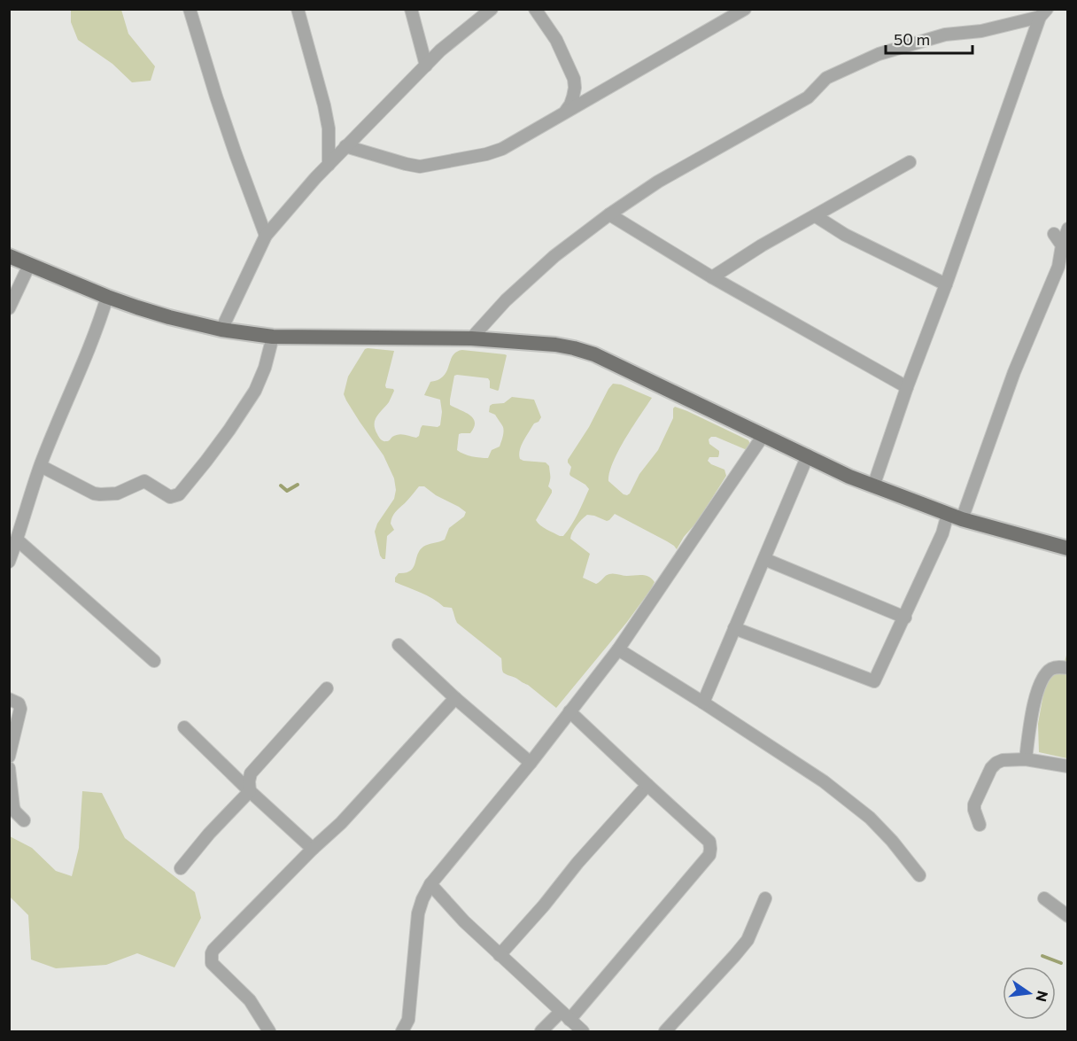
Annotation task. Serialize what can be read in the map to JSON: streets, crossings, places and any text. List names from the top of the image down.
{
  "scale_bar": "50 m",
  "north": "right"
}
